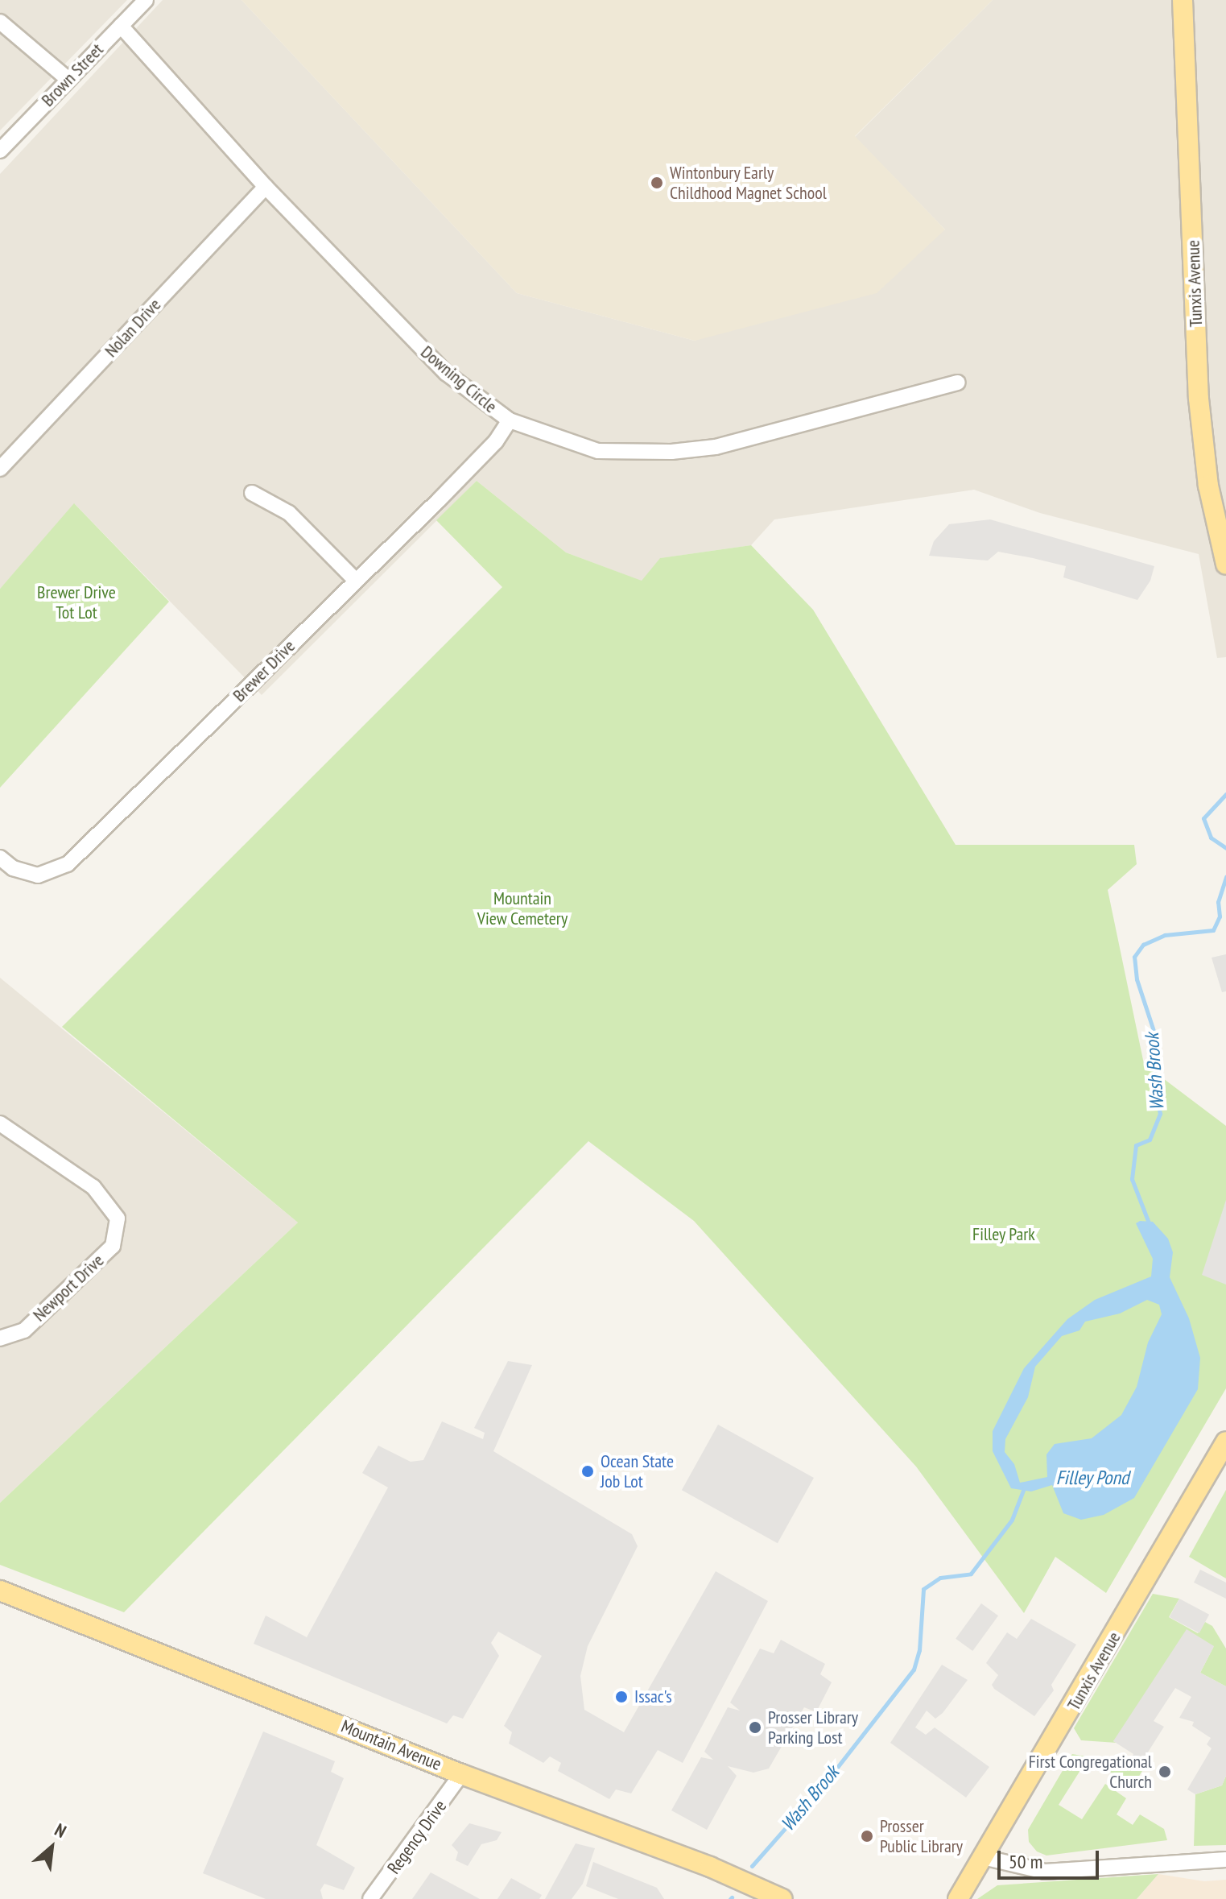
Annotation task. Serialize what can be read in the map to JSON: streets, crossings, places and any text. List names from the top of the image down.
{
  "streets": {
    "main road": ["Tunxis Avenue", "Mountain Avenue"],
    "street": [
      "Brown Street",
      "Nolan Drive",
      "Downing Circle",
      "Brewer Drive",
      "Newport Drive",
      "Regency Drive"
    ]
  },
  "crossings": [
    ["Brown Street", "Downing Circle"],
    ["Nolan Drive", "Downing Circle"],
    ["Downing Circle", "Brewer Drive"],
    ["Mountain Avenue", "Regency Drive"]
  ],
  "water": ["Wash Brook", "Filley Pond"],
  "parks": ["Brewer Drive Tot Lot", "Mountain View Cemetery", "Filley Park"],
  "places": [
    "Wintonbury Early Childhood Magnet School",
    "Ocean State Job Lot",
    "Issac's",
    "Prosser Library Parking Lost",
    "First Congregational Church",
    "Prosser Public Library"
  ],
  "scale_bar": "50 m",
  "north": "top right"
}
